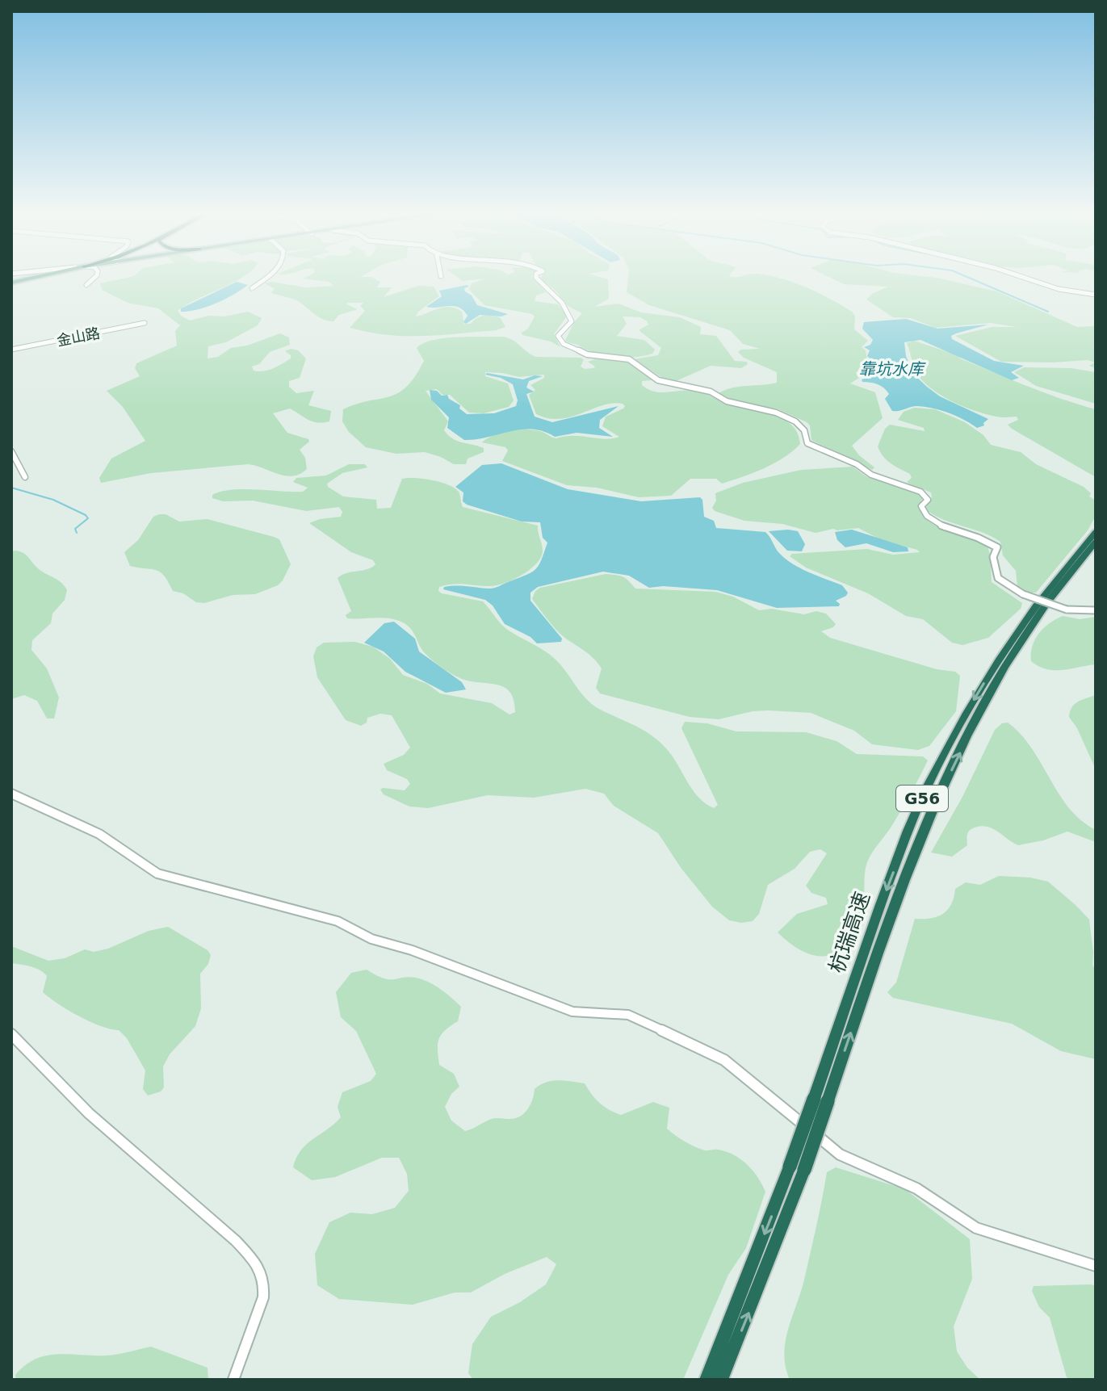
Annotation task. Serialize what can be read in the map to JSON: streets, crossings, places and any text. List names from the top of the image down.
{
  "streets": {
    "highway": ["G56", "杭瑞高速"],
    "street": ["金山路"]
  },
  "water": ["靠坑水库"]
}
